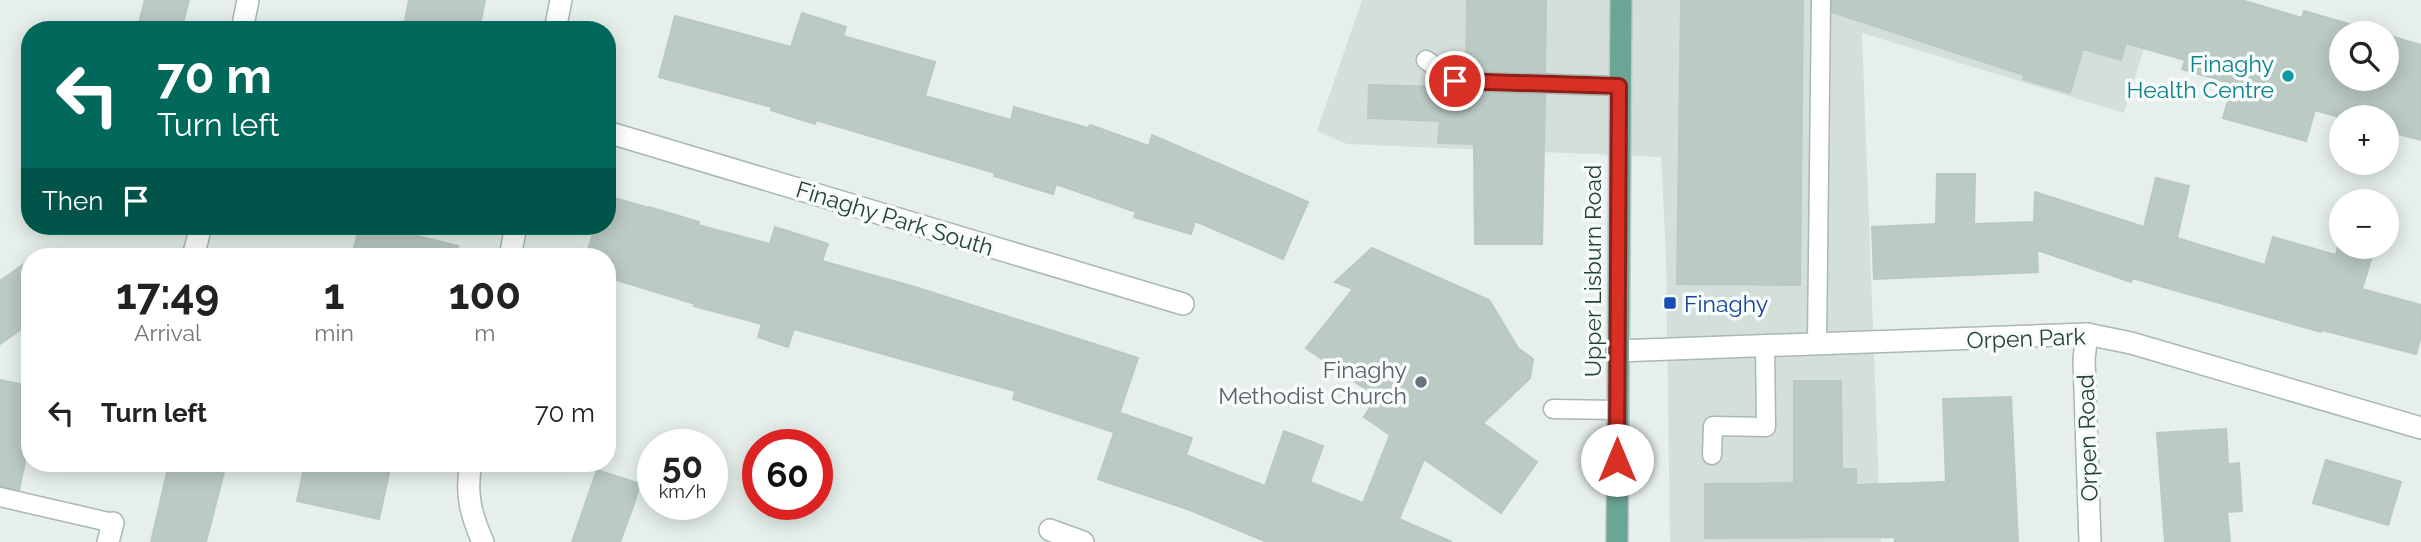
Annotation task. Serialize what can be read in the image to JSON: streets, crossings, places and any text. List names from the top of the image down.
{
  "streets": {
    "main road": ["Upper Lisburn Road"],
    "street": ["Finaghy Park South", "Orpen Park", "Orpen Road"]
  },
  "crossings": [
    ["Upper Lisburn Road", "Orpen Park"],
    ["Orpen Park", "Orpen Road"]
  ],
  "places": {
    "other": ["Finaghy Health Centre", "Finaghy Methodist Church"],
    "transit": ["Finaghy"]
  },
  "page": {
    "map_buttons": ["+", "−"],
    "turn": ["70 m", "Turn left"],
    "then": "Then",
    "eta": [
      "17:49",
      "Arrival",
      "1",
      "min",
      "100",
      "m"
    ],
    "list": [
      {
        "name": "Turn left",
        "value": "70 m"
      }
    ],
    "speed": "50 km/h",
    "limit": "60"
  }
}
